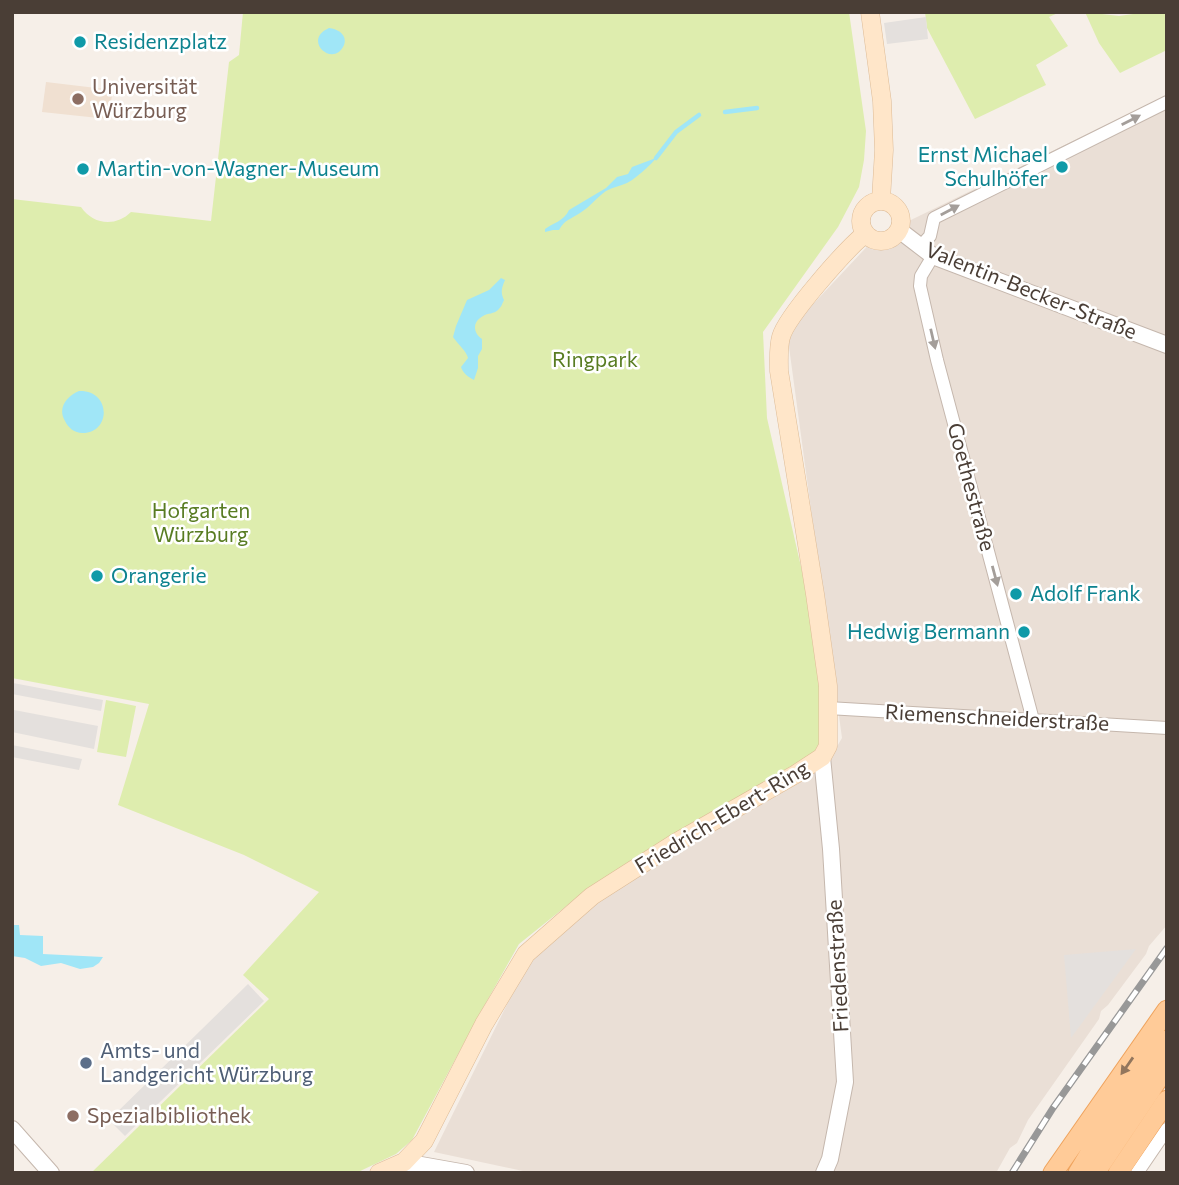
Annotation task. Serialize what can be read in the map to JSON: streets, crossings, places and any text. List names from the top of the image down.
{
  "streets": {
    "main road": ["Friedrich-Ebert-Ring"],
    "street": [
      "Valentin-Becker-Straße",
      "Goethestraße",
      "Riemenschneiderstraße",
      "Friedenstraße"
    ]
  },
  "crossings": [
    ["Valentin-Becker-Straße", "Goethestraße"],
    ["Valentin-Becker-Straße", "Friedrich-Ebert-Ring"],
    ["Goethestraße", "Riemenschneiderstraße"],
    ["Riemenschneiderstraße", "Friedrich-Ebert-Ring"],
    ["Friedrich-Ebert-Ring", "Friedenstraße"]
  ],
  "parks": ["Ringpark", "Hofgarten Würzburg"],
  "places": [
    "Residenzplatz",
    "Universität Würzburg",
    "Ernst Michael Schulhöfer",
    "Martin-von-Wagner-Museum",
    "Orangerie",
    "Adolf Frank",
    "Hedwig Bermann",
    "Amts- und Landgericht Würzburg",
    "Spezialbibliothek"
  ]
}
